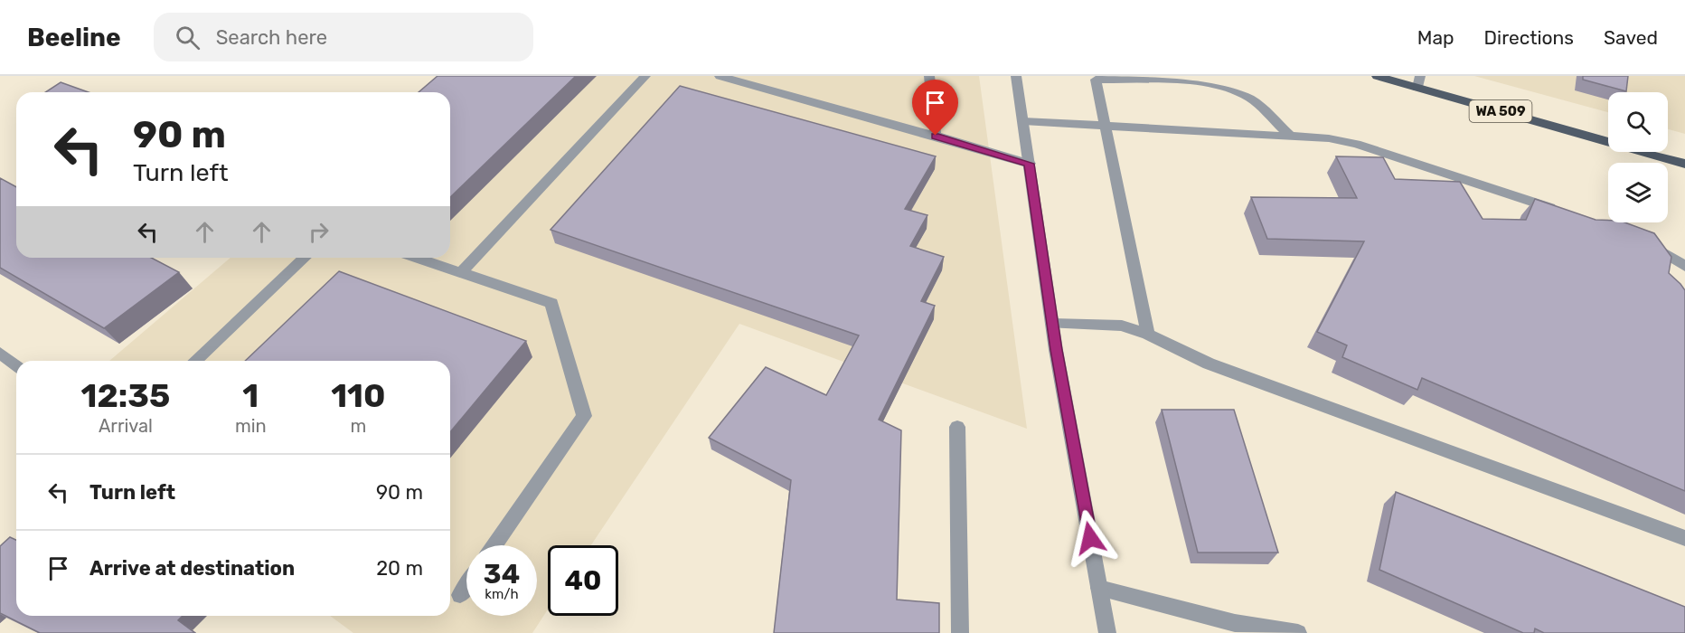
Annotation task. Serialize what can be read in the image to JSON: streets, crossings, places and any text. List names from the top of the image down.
{
  "streets": {
    "main road": ["WA 509"]
  },
  "page": {
    "header": "Beeline",
    "search": "Search here",
    "nav": ["Map", "Directions", "Saved"],
    "turn": ["90 m", "Turn left"],
    "eta": [
      "12:35",
      "Arrival",
      "1",
      "min",
      "110",
      "m"
    ],
    "list": [
      {
        "name": "Turn left",
        "value": "90 m"
      },
      {
        "name": "Arrive at destination",
        "value": "20 m"
      }
    ],
    "speed": "34 km/h",
    "limit": "40"
  }
}
